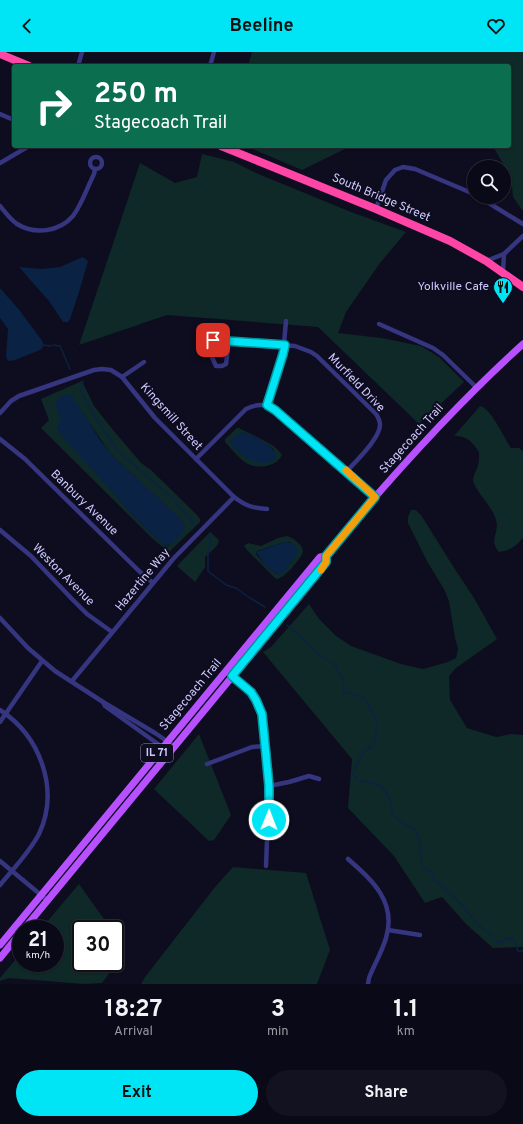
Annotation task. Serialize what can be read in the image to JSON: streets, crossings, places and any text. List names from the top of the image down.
{
  "streets": {
    "highway": ["South Bridge Street"],
    "main road": ["Stagecoach Trail", "IL 71"],
    "street": [
      "Murfield Drive",
      "Kingsmill Street",
      "Banbury Avenue",
      "Weston Avenue",
      "Hazertine Way"
    ]
  },
  "crossings": [
    ["Kingsmill Street", "Hazertine Way"],
    ["Banbury Avenue", "Hazertine Way"],
    ["Weston Avenue", "Hazertine Way"]
  ],
  "places": {
    "restaurant": ["Yolkville Cafe"]
  },
  "page": {
    "header": "Beeline",
    "turn": ["250 m", "Stagecoach Trail"],
    "speed": "21 km/h",
    "limit": "30",
    "eta": [
      "18:27",
      "Arrival",
      "3",
      "min",
      "1.1",
      "km"
    ],
    "buttons": ["Exit", "Share"]
  }
}
